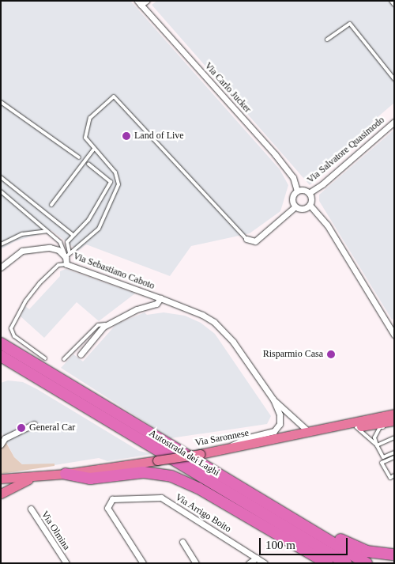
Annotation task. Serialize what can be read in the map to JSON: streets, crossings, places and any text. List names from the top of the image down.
{
  "streets": {
    "highway": ["Autostrada dei Laghi"],
    "main road": ["Via Saronnese"],
    "street": [
      "Via Carlo Jucker",
      "Via Salvatore Quasimodo",
      "Via Sebastiano Caboto",
      "Via Arrigo Boito",
      "Via Olmina"
    ]
  },
  "crossings": [
    ["Via Carlo Jucker", "Via Salvatore Quasimodo"]
  ],
  "places": ["Land of Live", "Risparmio Casa", "General Car"],
  "scale_bar": "100 m"
}
